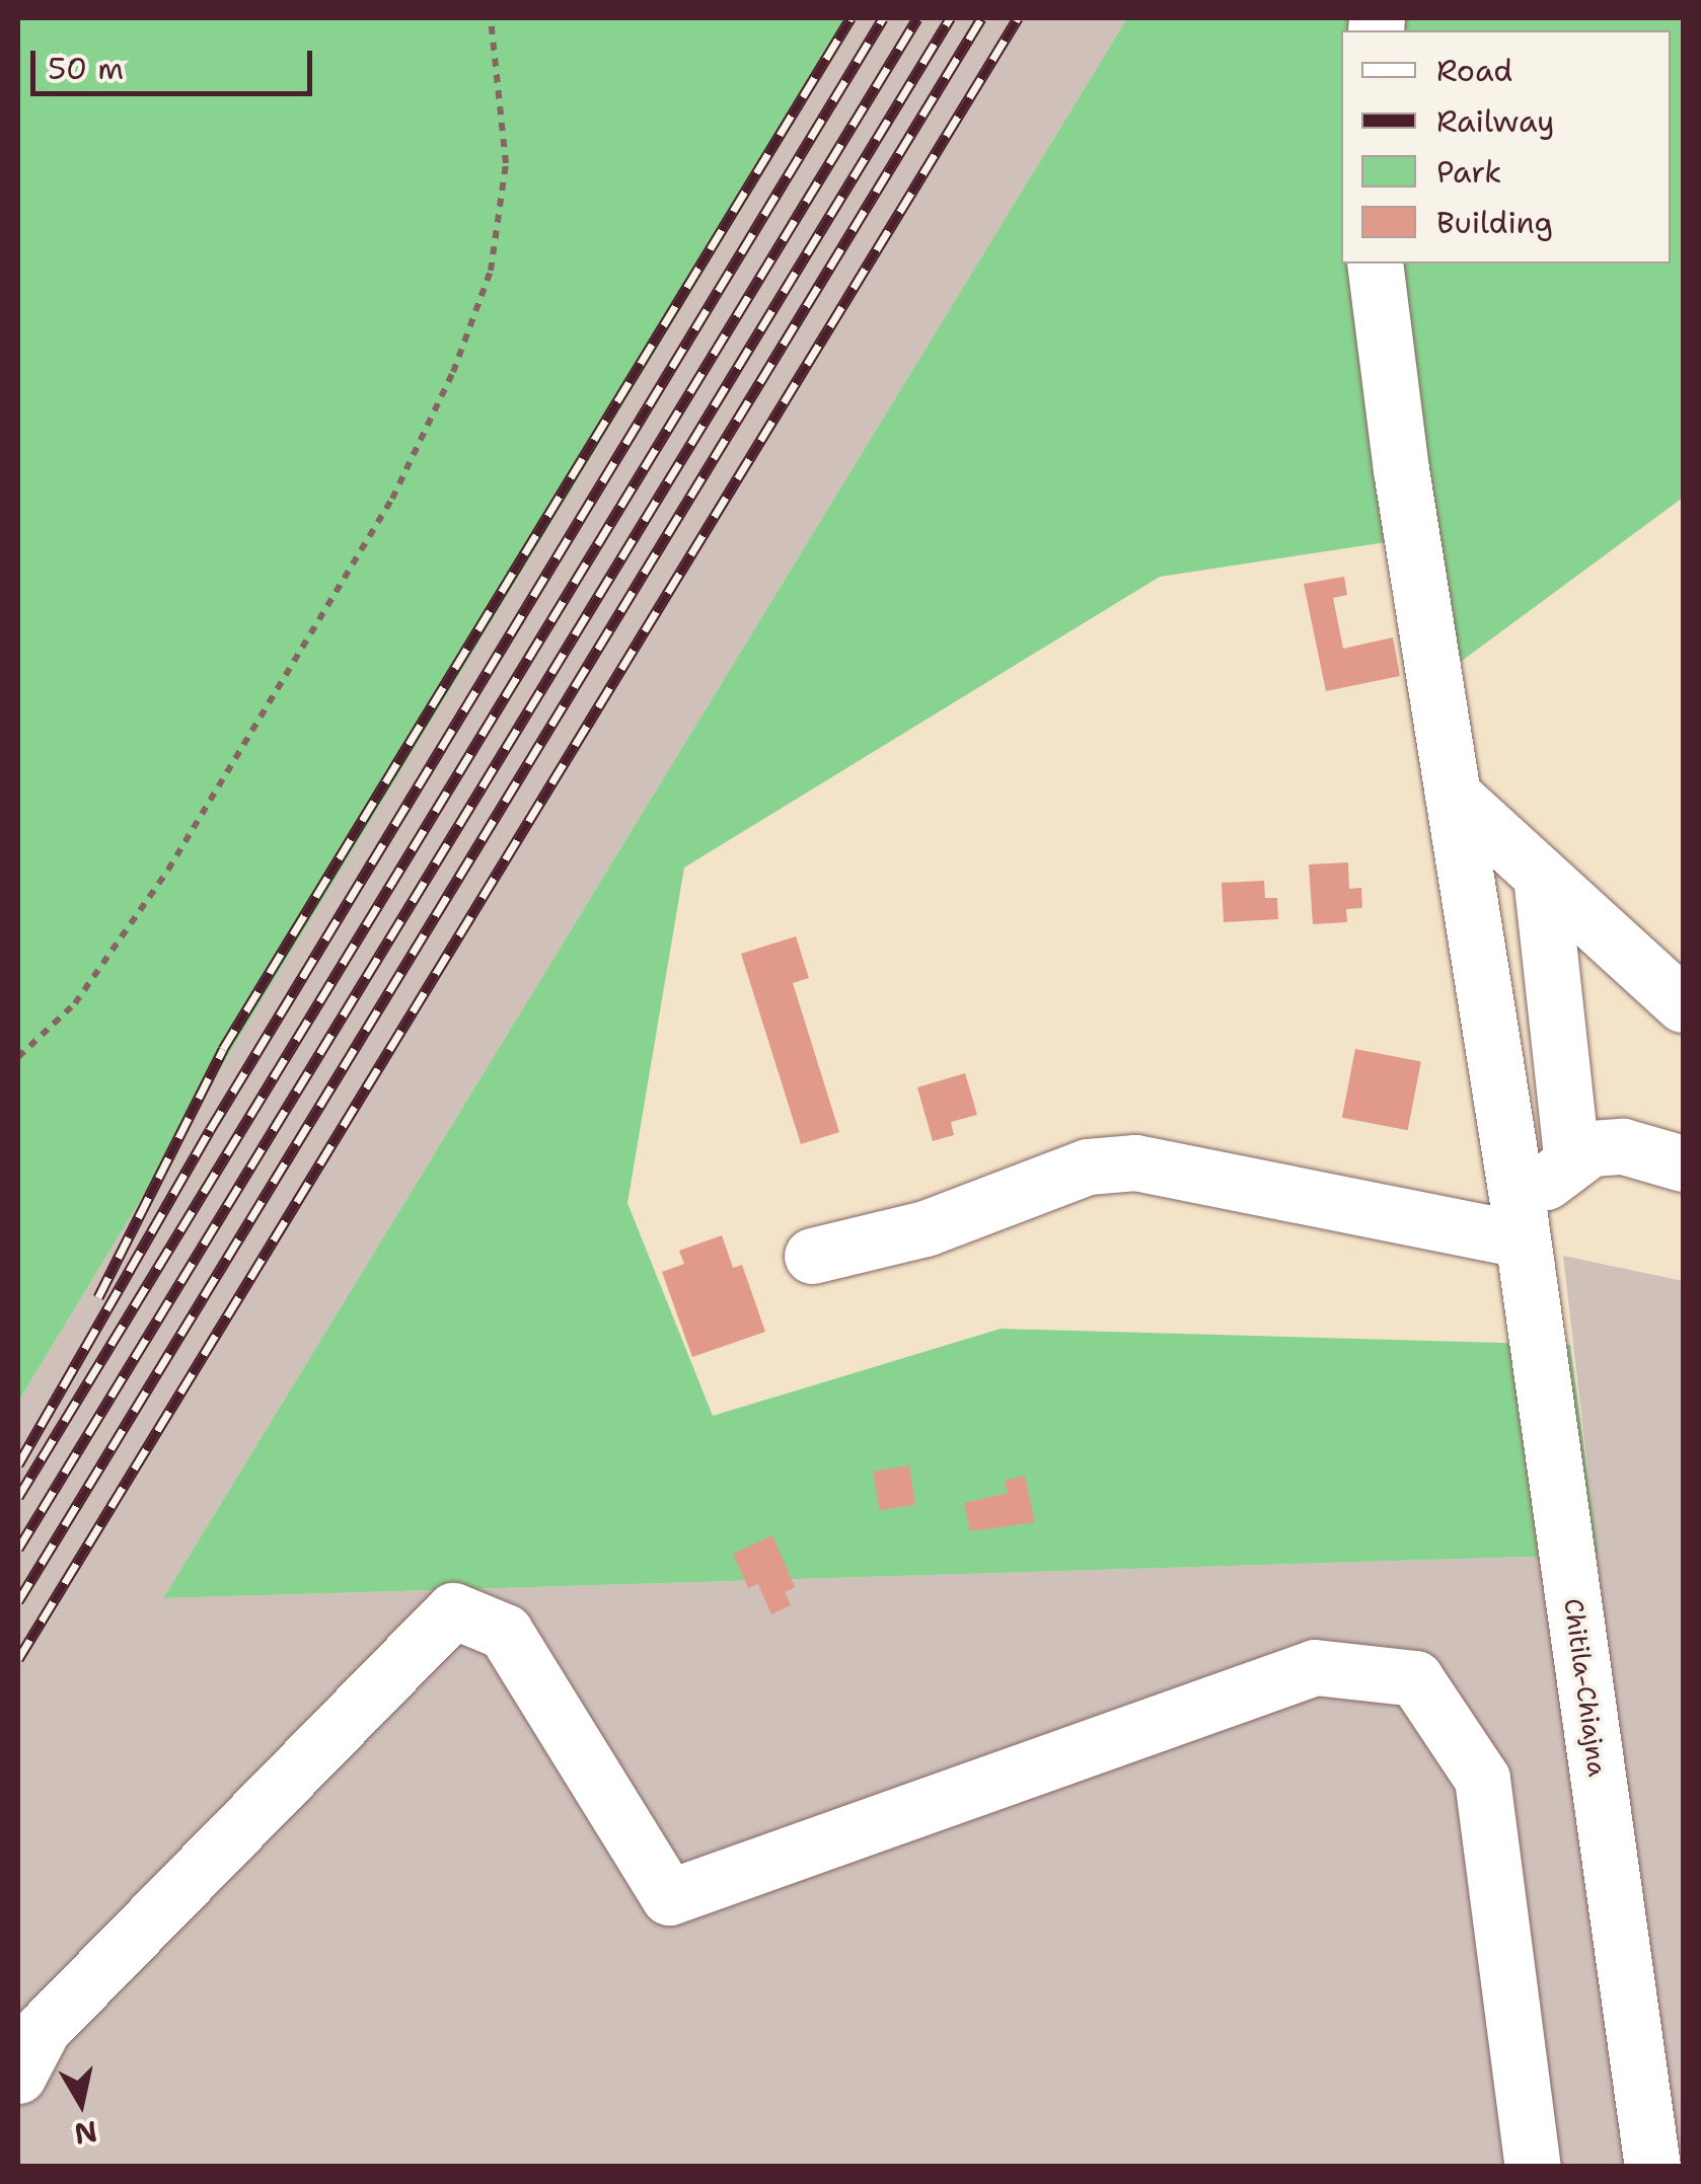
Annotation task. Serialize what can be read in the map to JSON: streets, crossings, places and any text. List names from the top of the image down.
{
  "streets": {
    "street": ["Chitila-Chiajna"]
  },
  "legend": [
    "Road",
    "Railway",
    "Park",
    "Building"
  ],
  "scale_bar": "50 m",
  "north": "bottom"
}
